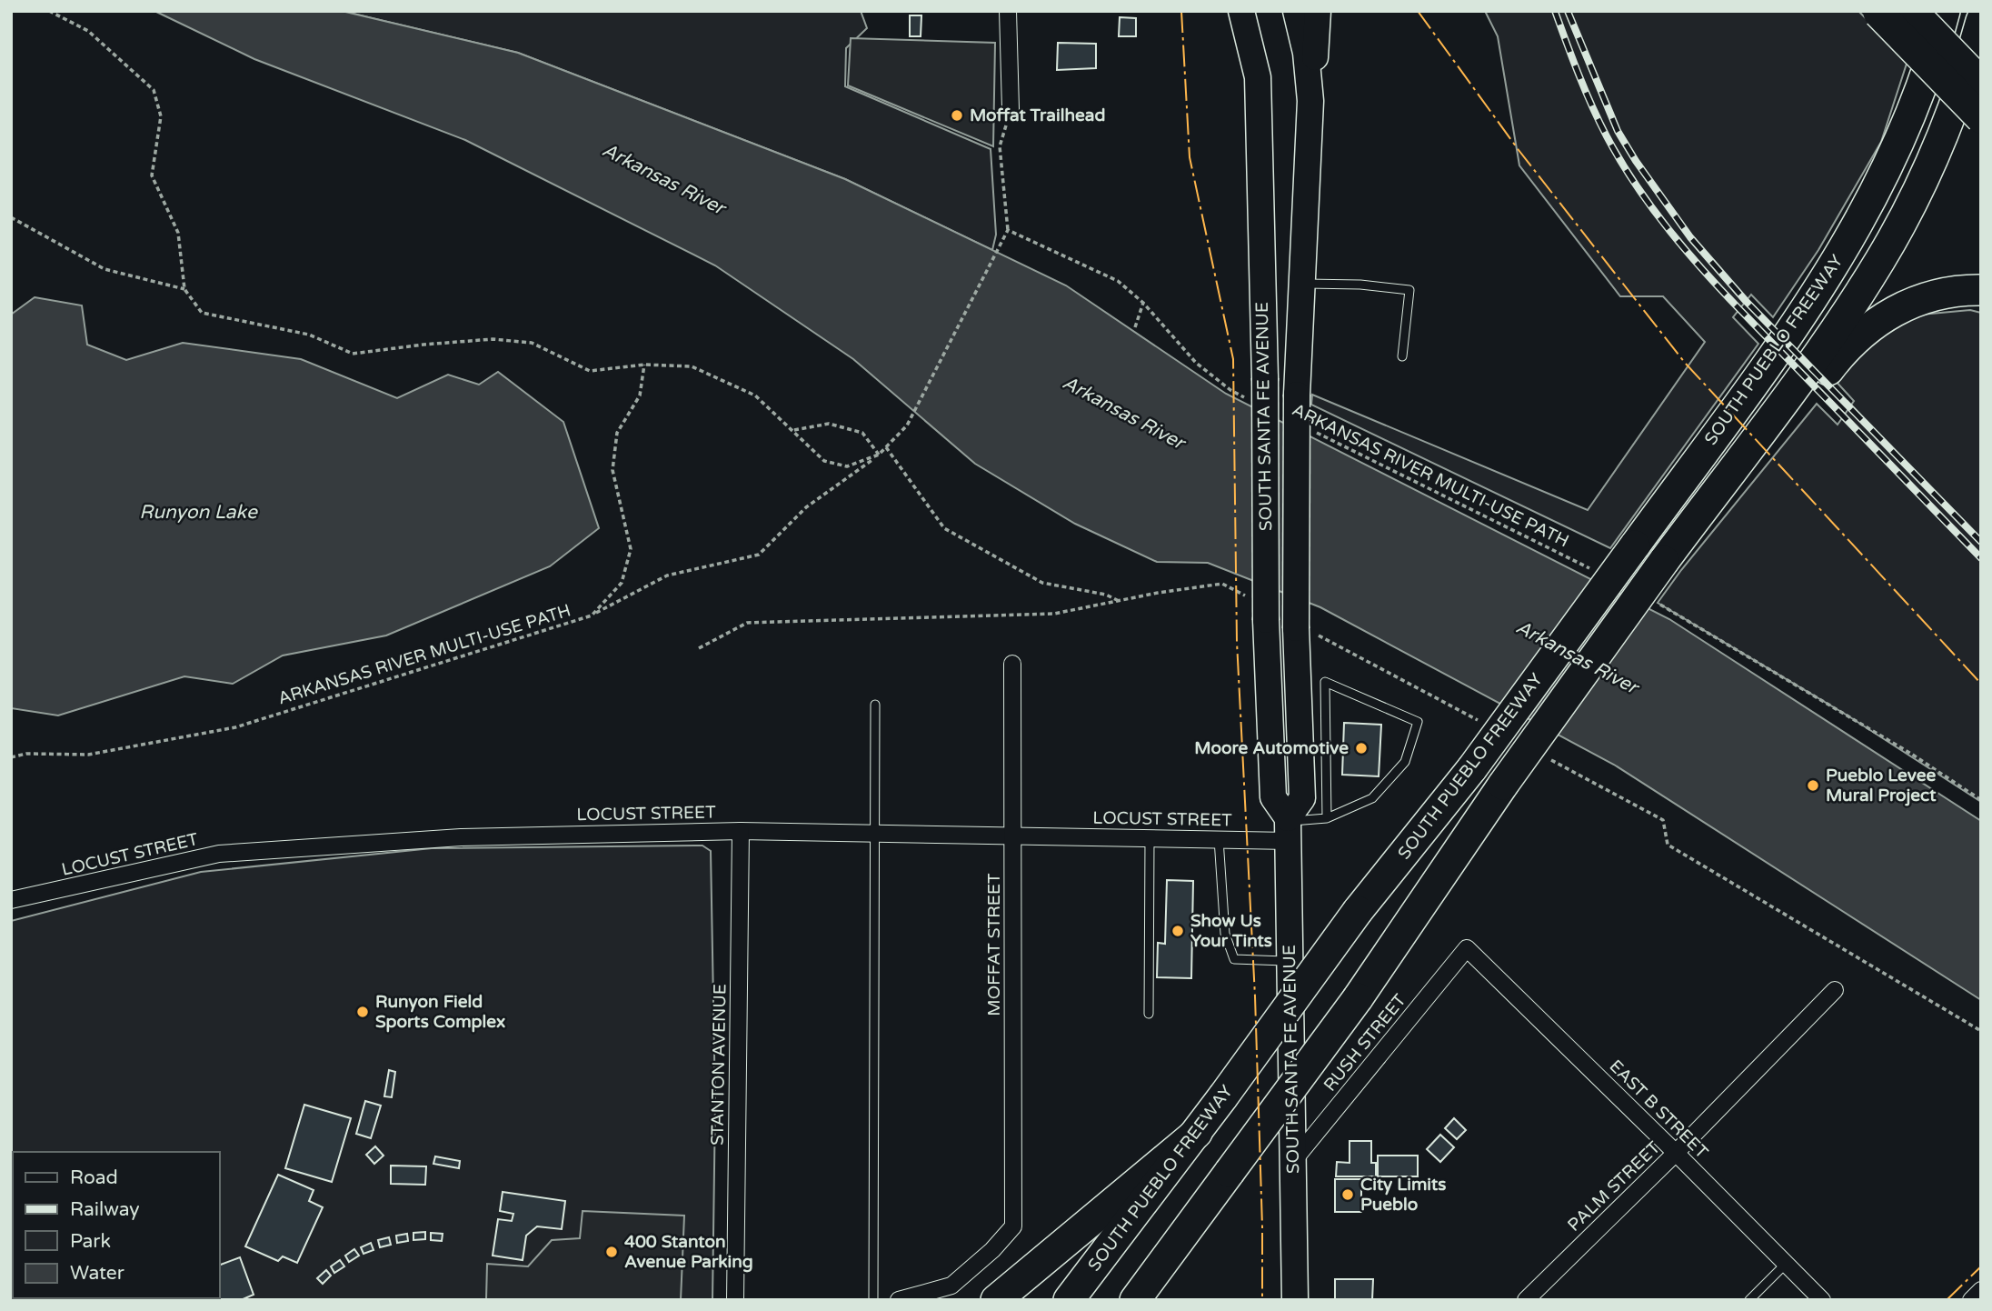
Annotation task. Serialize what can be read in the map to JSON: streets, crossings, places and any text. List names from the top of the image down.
{
  "streets": {
    "highway": ["SOUTH PUEBLO FREEWAY"],
    "main road": ["SOUTH SANTA FE AVENUE"],
    "street": [
      "LOCUST STREET",
      "MOFFAT STREET",
      "RUSH STREET",
      "STANTON AVENUE",
      "EAST B STREET",
      "PALM STREET"
    ],
    "path": ["ARKANSAS RIVER MULTI-USE PATH"]
  },
  "crossings": [
    ["SOUTH SANTA FE AVENUE", "LOCUST STREET"],
    ["SOUTH SANTA FE AVENUE", "RUSH STREET"],
    ["LOCUST STREET", "MOFFAT STREET"],
    ["LOCUST STREET", "STANTON AVENUE"],
    ["RUSH STREET", "EAST B STREET"],
    ["EAST B STREET", "PALM STREET"]
  ],
  "water": ["Arkansas River", "Runyon Lake"],
  "places": [
    "Moffat Trailhead",
    "Moore Automotive",
    "Pueblo Levee Mural Project",
    "Show Us Your Tints",
    "Runyon Field Sports Complex",
    "City Limits Pueblo",
    "400 Stanton Avenue Parking"
  ],
  "legend": [
    "Road",
    "Railway",
    "Park",
    "Water"
  ]
}
